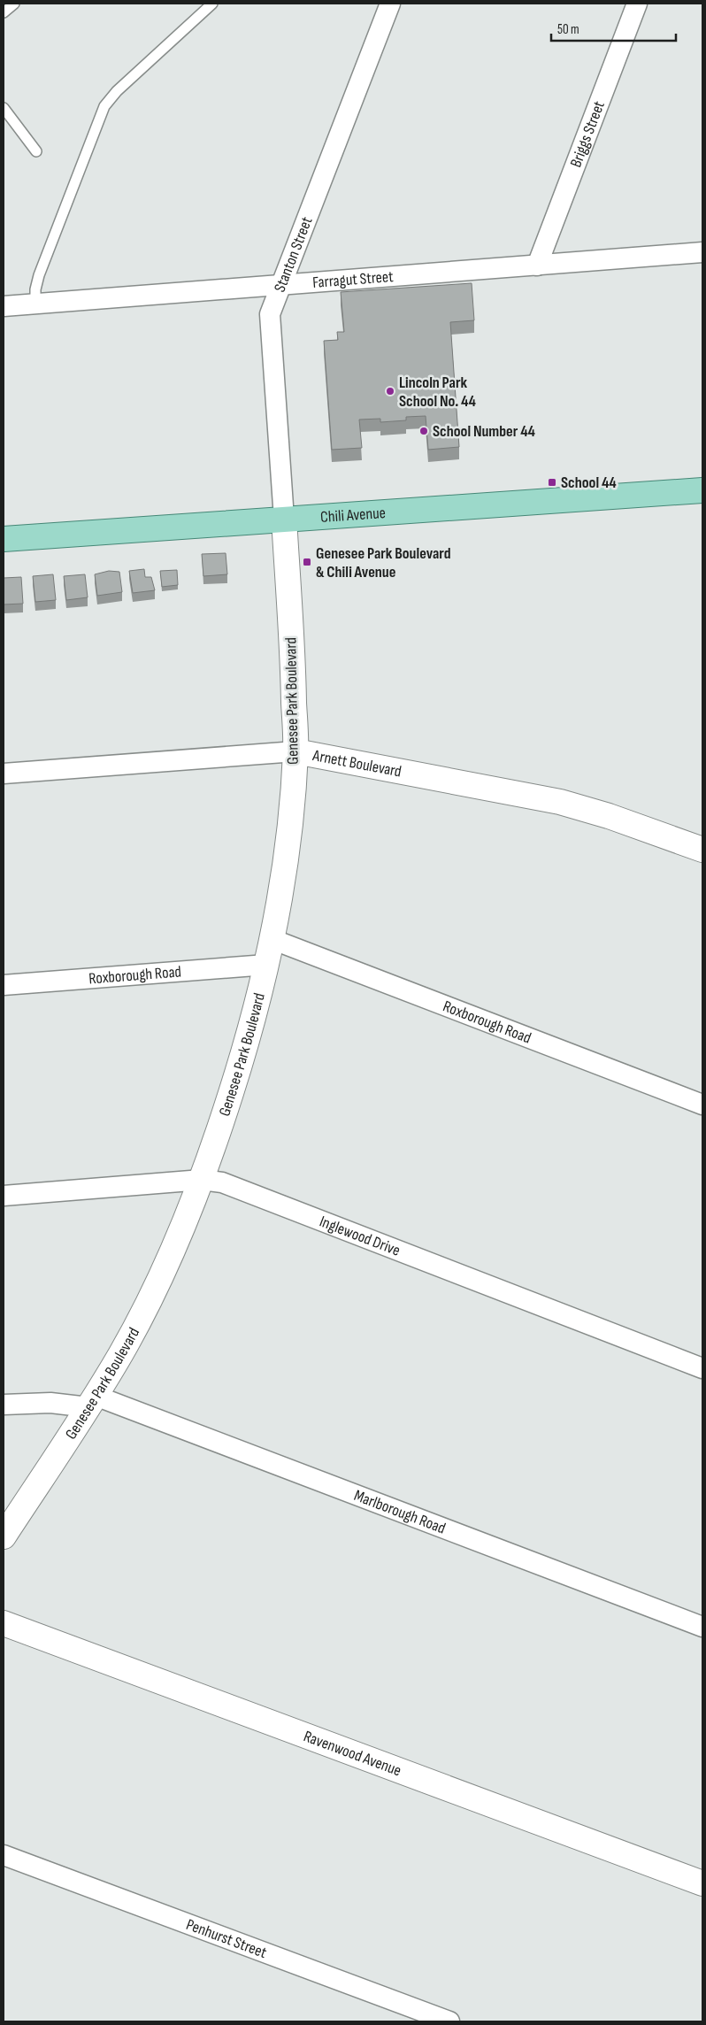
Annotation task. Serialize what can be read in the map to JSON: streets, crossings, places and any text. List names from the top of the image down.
{
  "streets": {
    "main road": ["Chili Avenue"],
    "street": [
      "Briggs Street",
      "Stanton Street",
      "Farragut Street",
      "Genesee Park Boulevard",
      "Arnett Boulevard",
      "Roxborough Road",
      "Inglewood Drive",
      "Marlborough Road",
      "Ravenwood Avenue",
      "Penhurst Street"
    ]
  },
  "crossings": [
    ["Briggs Street", "Farragut Street"],
    ["Stanton Street", "Farragut Street"],
    ["Stanton Street", "Chili Avenue"],
    ["Stanton Street", "Genesee Park Boulevard"],
    ["Chili Avenue", "Genesee Park Boulevard"],
    ["Genesee Park Boulevard", "Arnett Boulevard"],
    ["Genesee Park Boulevard", "Roxborough Road"],
    ["Genesee Park Boulevard", "Inglewood Drive"],
    ["Genesee Park Boulevard", "Marlborough Road"]
  ],
  "places": {
    "other": ["Lincoln Park School No. 44", "School Number 44"],
    "transit": ["School 44", "Genesee Park Boulevard & Chili Avenue"]
  },
  "scale_bar": "50 m"
}
